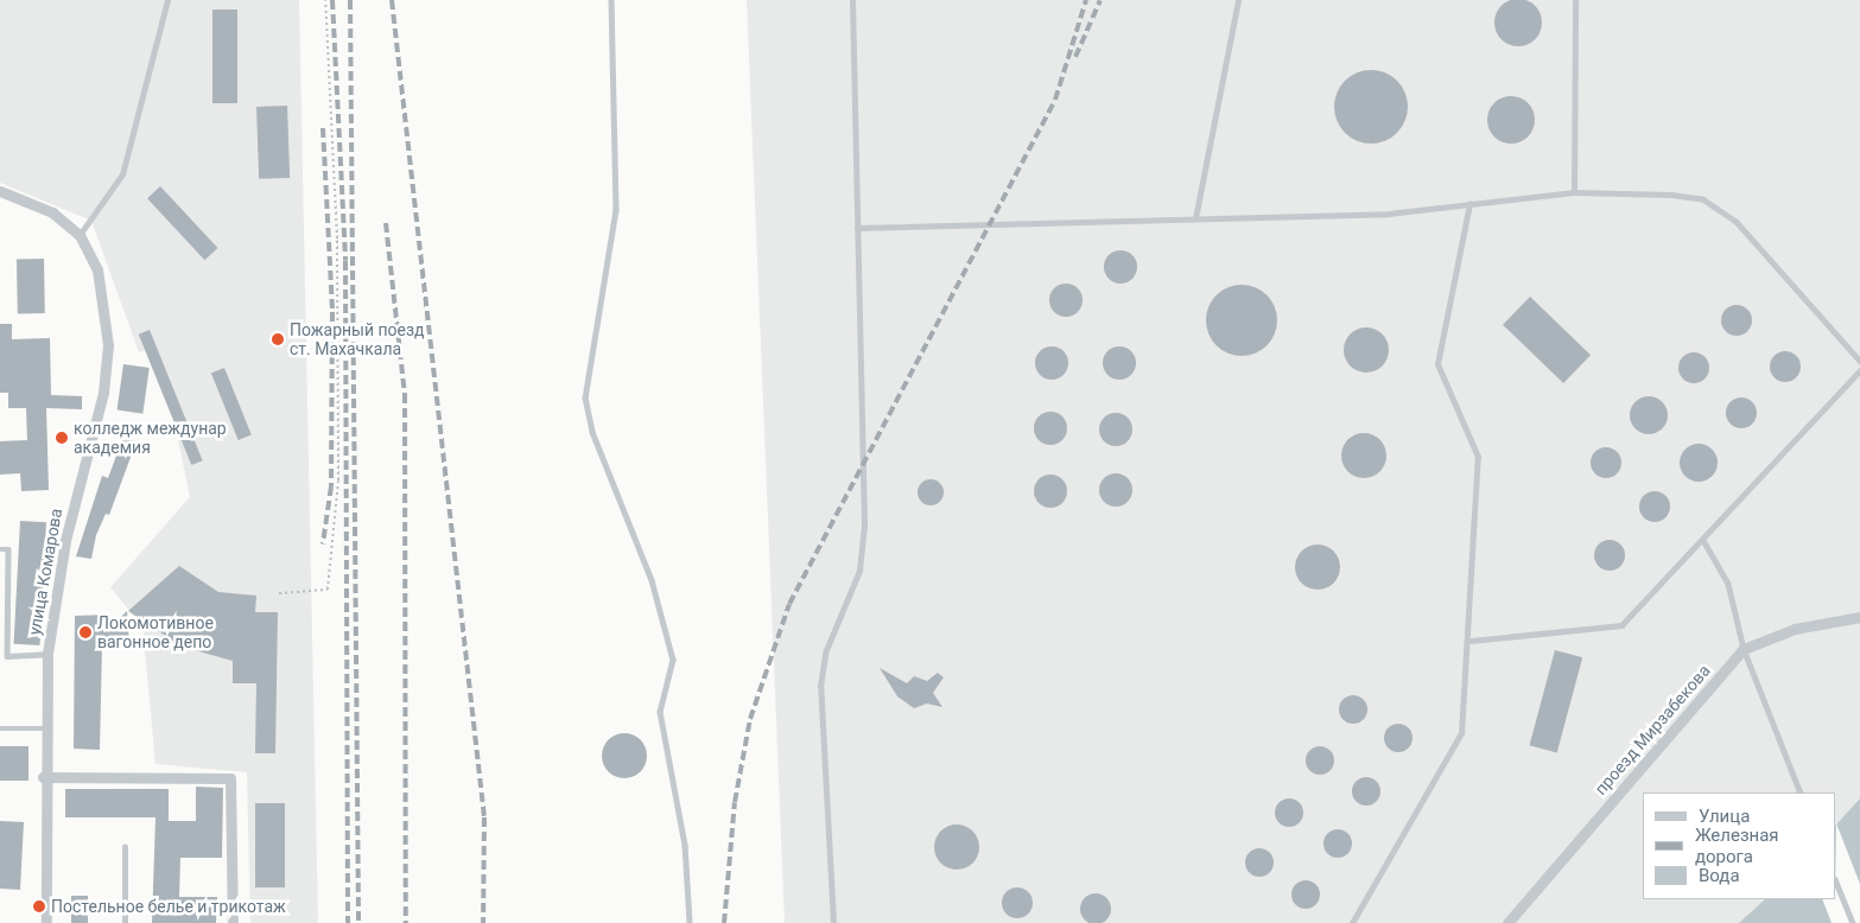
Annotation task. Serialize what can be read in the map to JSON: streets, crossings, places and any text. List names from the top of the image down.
{
  "streets": {
    "street": ["улица Комарова", "проезд Мирзабекова"]
  },
  "places": [
    "Пожарный поезд ст. Махачкала",
    "колледж междунар академия",
    "Локомотивное вагонное депо",
    "Постельное белье и трикотаж"
  ],
  "legend": ["Улица", "Железная дорога", "Вода"]
}
